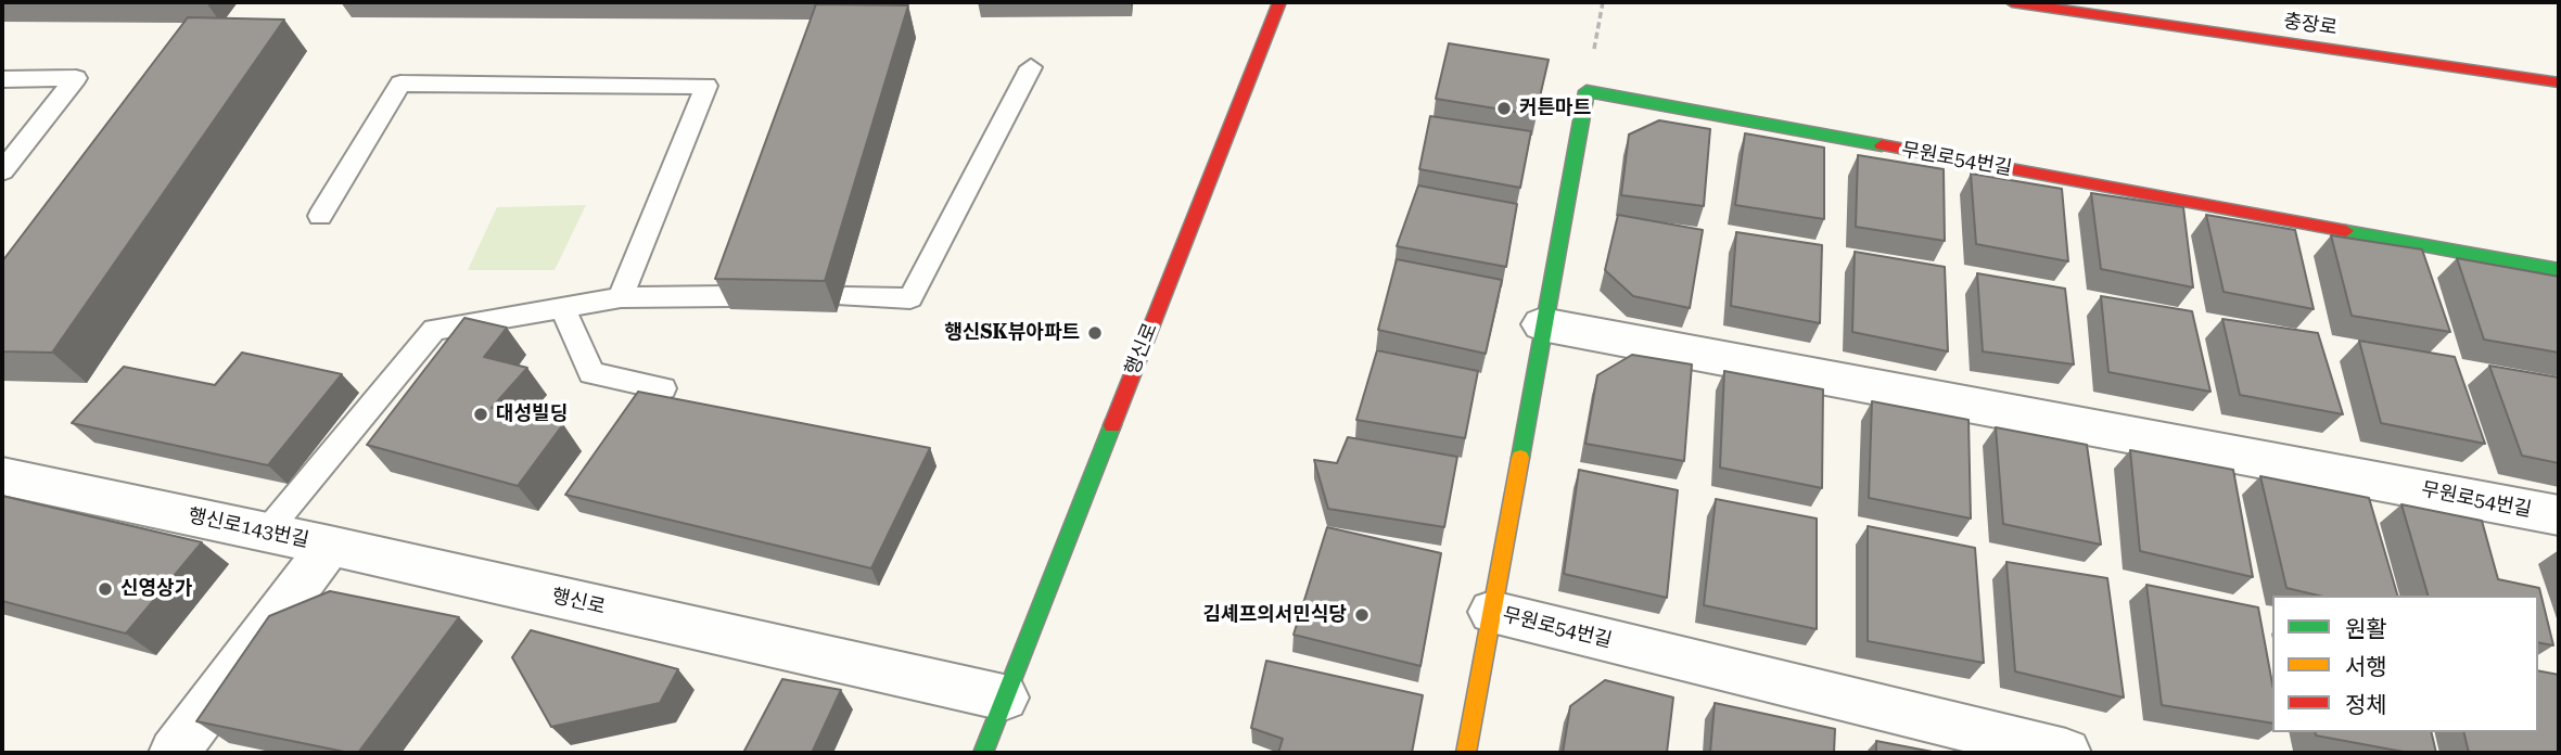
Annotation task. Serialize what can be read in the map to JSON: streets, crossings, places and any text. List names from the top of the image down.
{
  "streets": {
    "street": [
      "충장로",
      "무원로54번길",
      "행신로",
      "행신로143번길"
    ]
  },
  "crossings": [
    ["행신로", "행신로143번길"]
  ],
  "places": [
    "커튼마트",
    "행신SK뷰아파트",
    "대성빌딩",
    "신영상가",
    "김셰프의서민식당"
  ],
  "legend": ["원활", "서행", "정체"]
}
